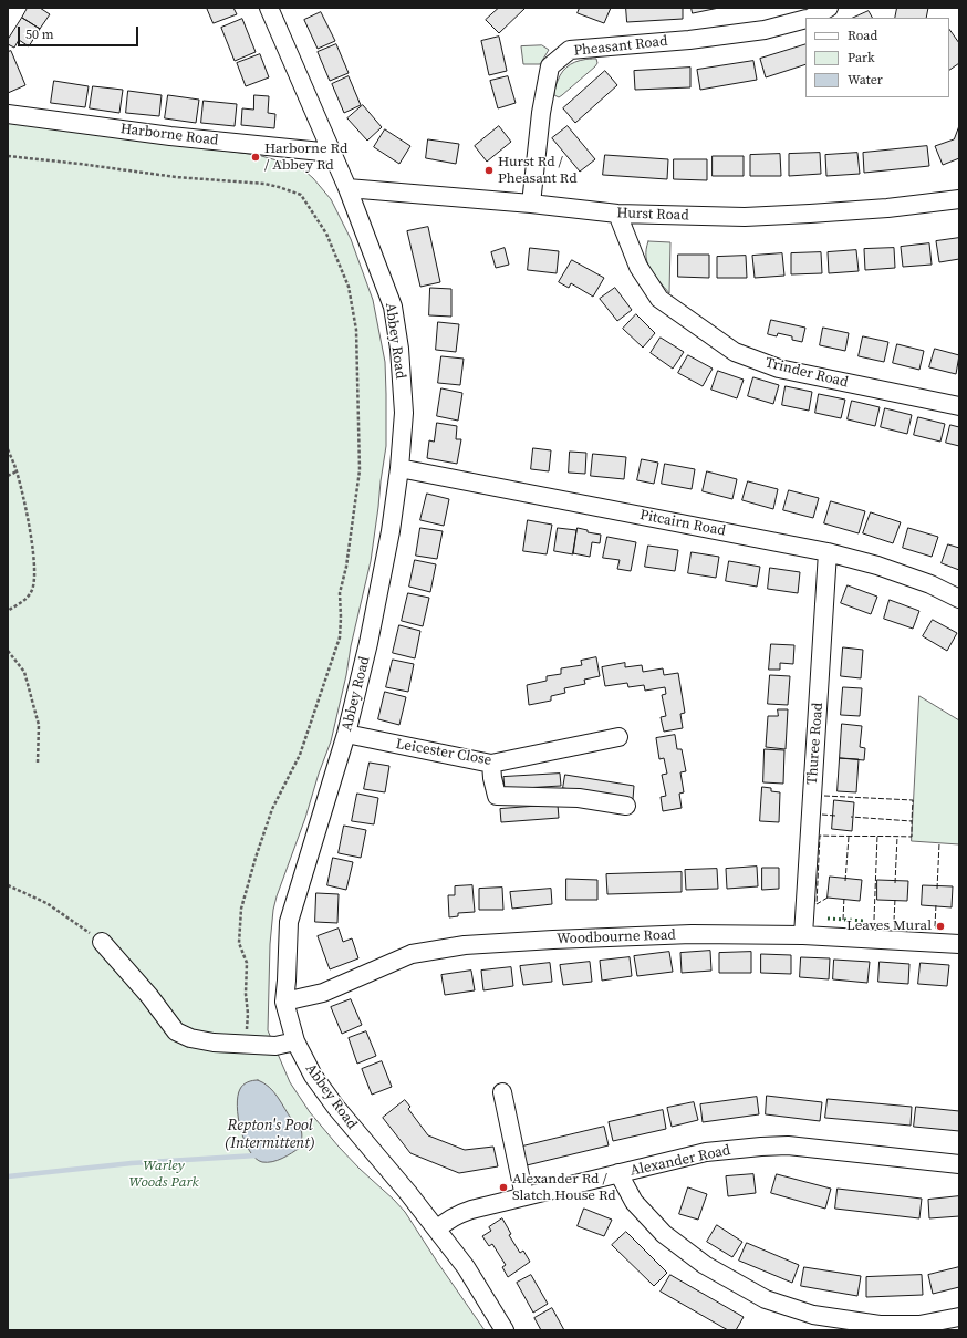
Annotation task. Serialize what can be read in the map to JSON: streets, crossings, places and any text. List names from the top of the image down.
{
  "streets": {
    "street": [
      "Pheasant Road",
      "Harborne Road",
      "Hurst Road",
      "Abbey Road",
      "Trinder Road",
      "Pitcairn Road",
      "Thuree Road",
      "Leicester Close",
      "Woodbourne Road",
      "Alexander Road"
    ]
  },
  "crossings": [
    ["Pheasant Road", "Hurst Road"],
    ["Harborne Road", "Abbey Road"],
    ["Hurst Road", "Abbey Road"],
    ["Hurst Road", "Trinder Road"],
    ["Abbey Road", "Pitcairn Road"],
    ["Abbey Road", "Leicester Close"],
    ["Abbey Road", "Woodbourne Road"],
    ["Abbey Road", "Alexander Road"],
    ["Pitcairn Road", "Thuree Road"],
    ["Thuree Road", "Woodbourne Road"]
  ],
  "water": ["Repton's Pool (Intermittent)"],
  "parks": ["Warley Woods Park"],
  "places": [
    "Harborne Rd / Abbey Rd",
    "Hurst Rd / Pheasant Rd",
    "Leaves Mural",
    "Alexander Rd / Slatch House Rd"
  ],
  "legend": ["Road", "Park", "Water"],
  "scale_bar": "50 m"
}
